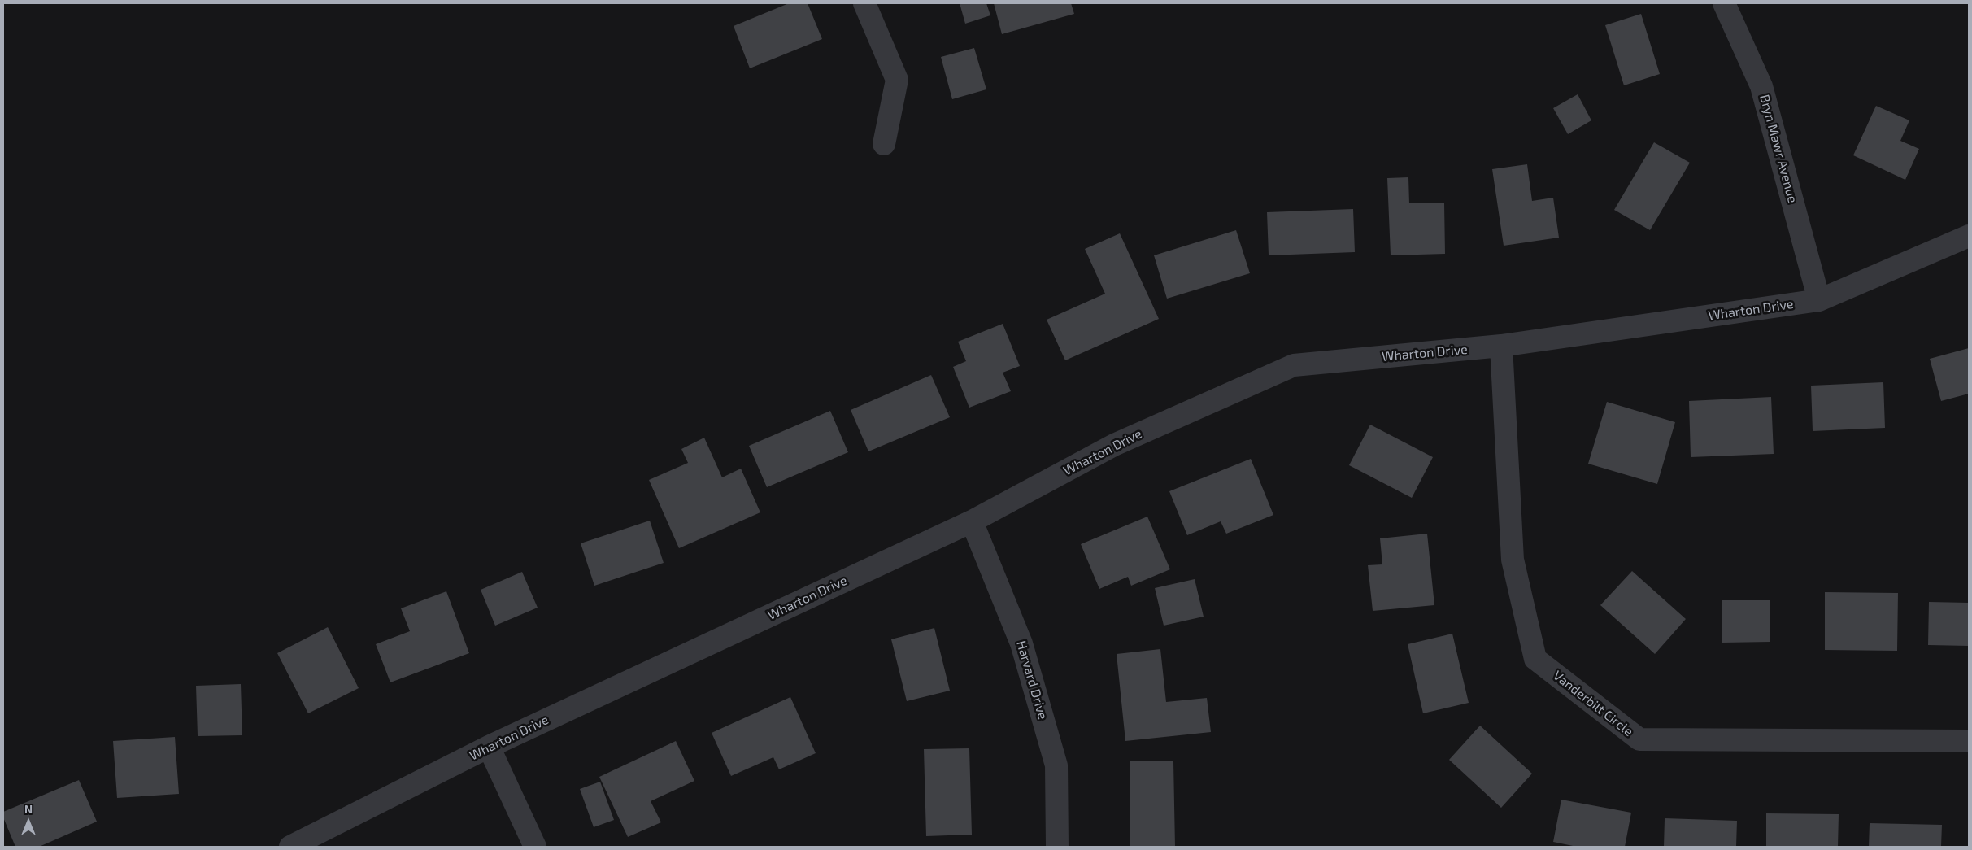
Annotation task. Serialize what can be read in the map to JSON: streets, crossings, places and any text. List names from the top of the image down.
{
  "streets": {
    "street": [
      "Bryn Mawr Avenue",
      "Wharton Drive",
      "Harvard Drive",
      "Vanderbilt Circle"
    ]
  },
  "crossings": [
    ["Bryn Mawr Avenue", "Wharton Drive"],
    ["Wharton Drive", "Harvard Drive"],
    ["Wharton Drive", "Vanderbilt Circle"]
  ],
  "north": "top"
}
